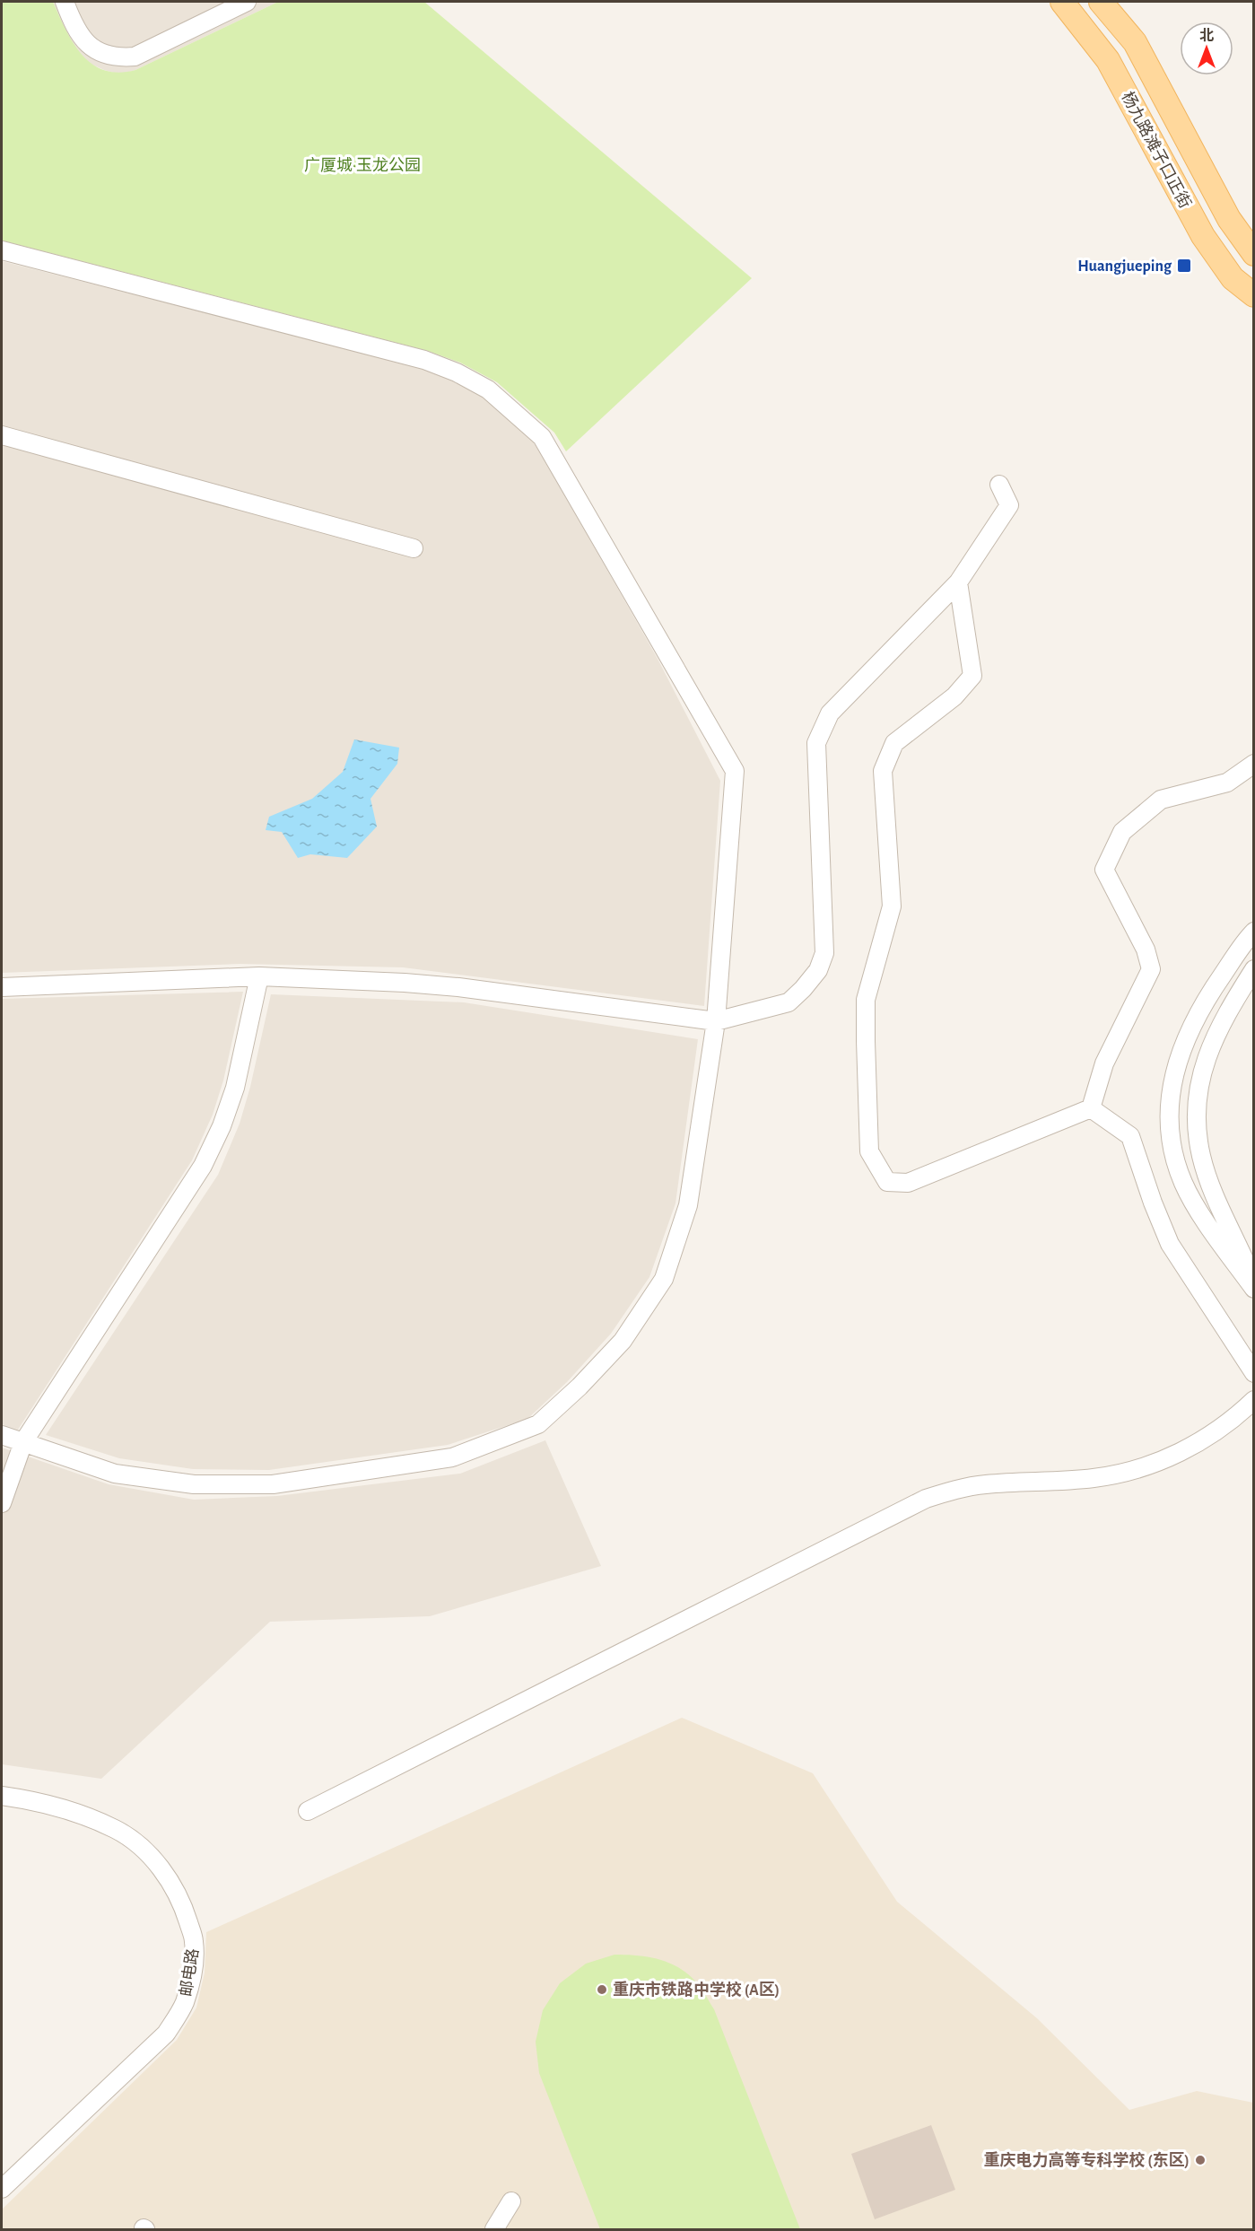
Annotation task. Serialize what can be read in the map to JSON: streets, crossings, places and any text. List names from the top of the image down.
{
  "streets": {
    "main road": ["杨九路滩子口正街"],
    "street": ["邮电路"]
  },
  "parks": ["广厦城·玉龙公园"],
  "places": {
    "transit": ["Huangjueping"],
    "other": ["重庆市铁路中学校 (A区)", "重庆电力高等专科学校 (东区)"]
  },
  "north": "top"
}
